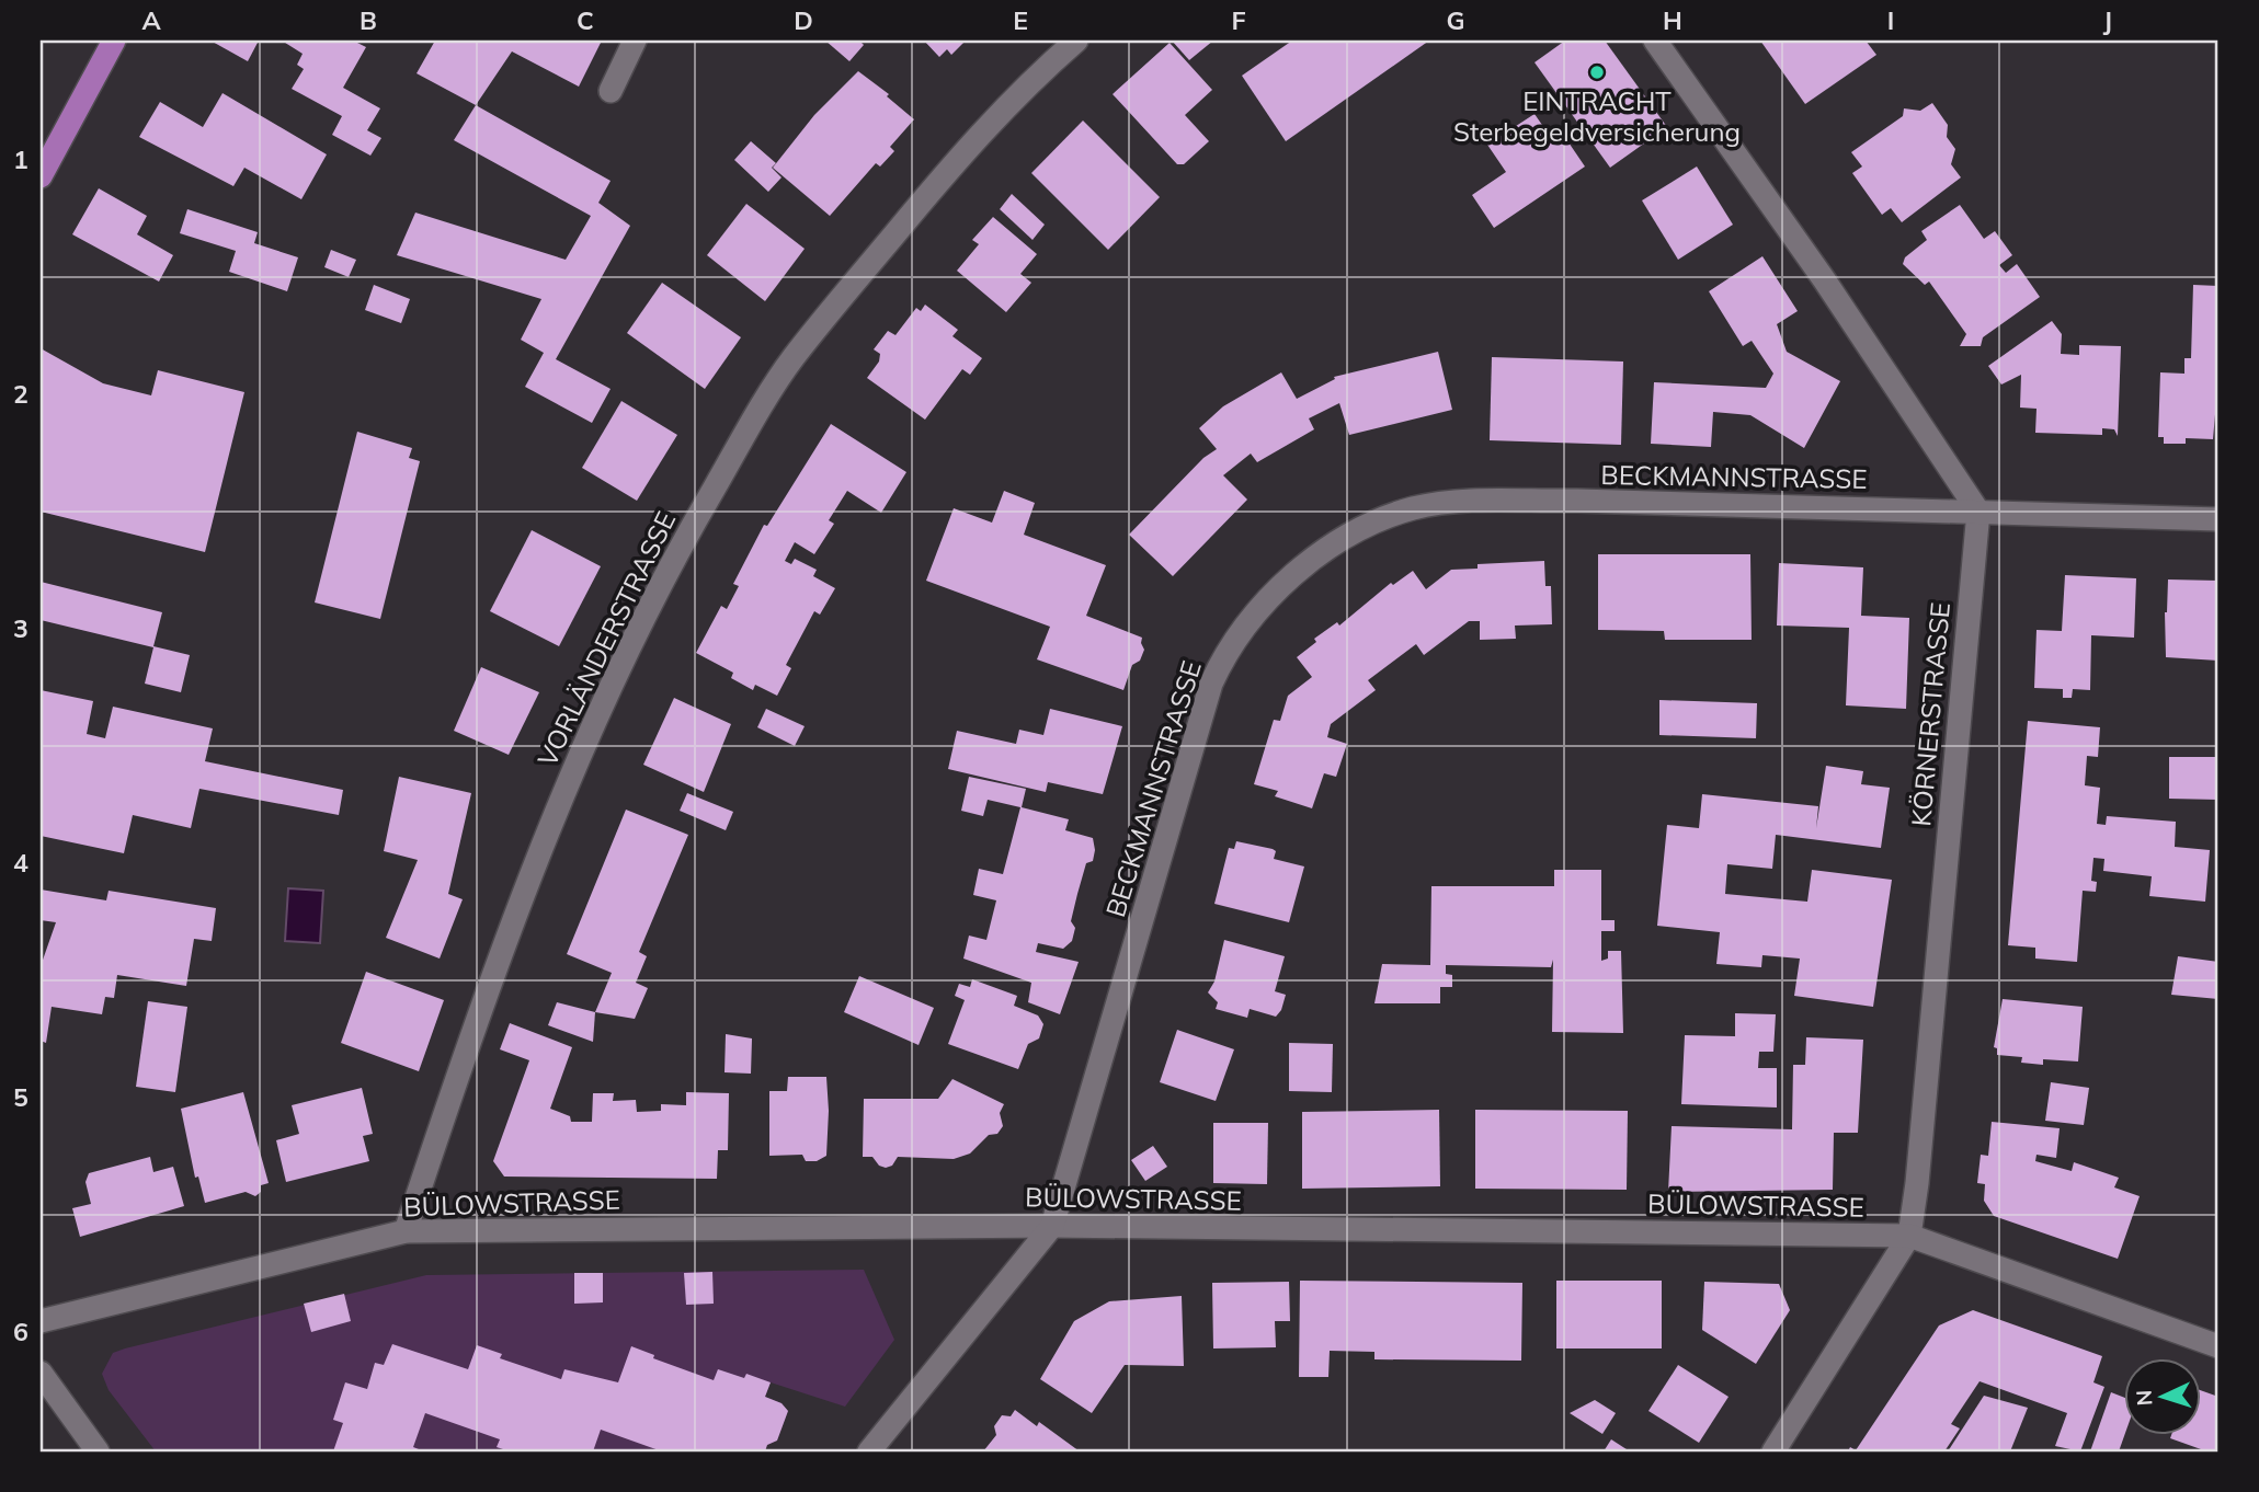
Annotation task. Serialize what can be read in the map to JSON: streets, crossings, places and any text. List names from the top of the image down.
{
  "streets": {
    "street": [
      "BECKMANNSTRASSE",
      "VORLÄNDERSTRASSE",
      "KÖRNERSTRASSE",
      "BÜLOWSTRASSE"
    ]
  },
  "crossings": [
    ["BECKMANNSTRASSE", "KÖRNERSTRASSE"],
    ["BECKMANNSTRASSE", "BÜLOWSTRASSE"],
    ["VORLÄNDERSTRASSE", "BÜLOWSTRASSE"],
    ["KÖRNERSTRASSE", "BÜLOWSTRASSE"]
  ],
  "places": ["EINTRACHT Sterbegeldversicherung"],
  "north": "left",
  "grid": {
    "columns": [
      "A",
      "B",
      "C",
      "D",
      "E",
      "F",
      "G",
      "H",
      "I",
      "J"
    ],
    "rows": [
      "1",
      "2",
      "3",
      "4",
      "5",
      "6"
    ]
  }
}
